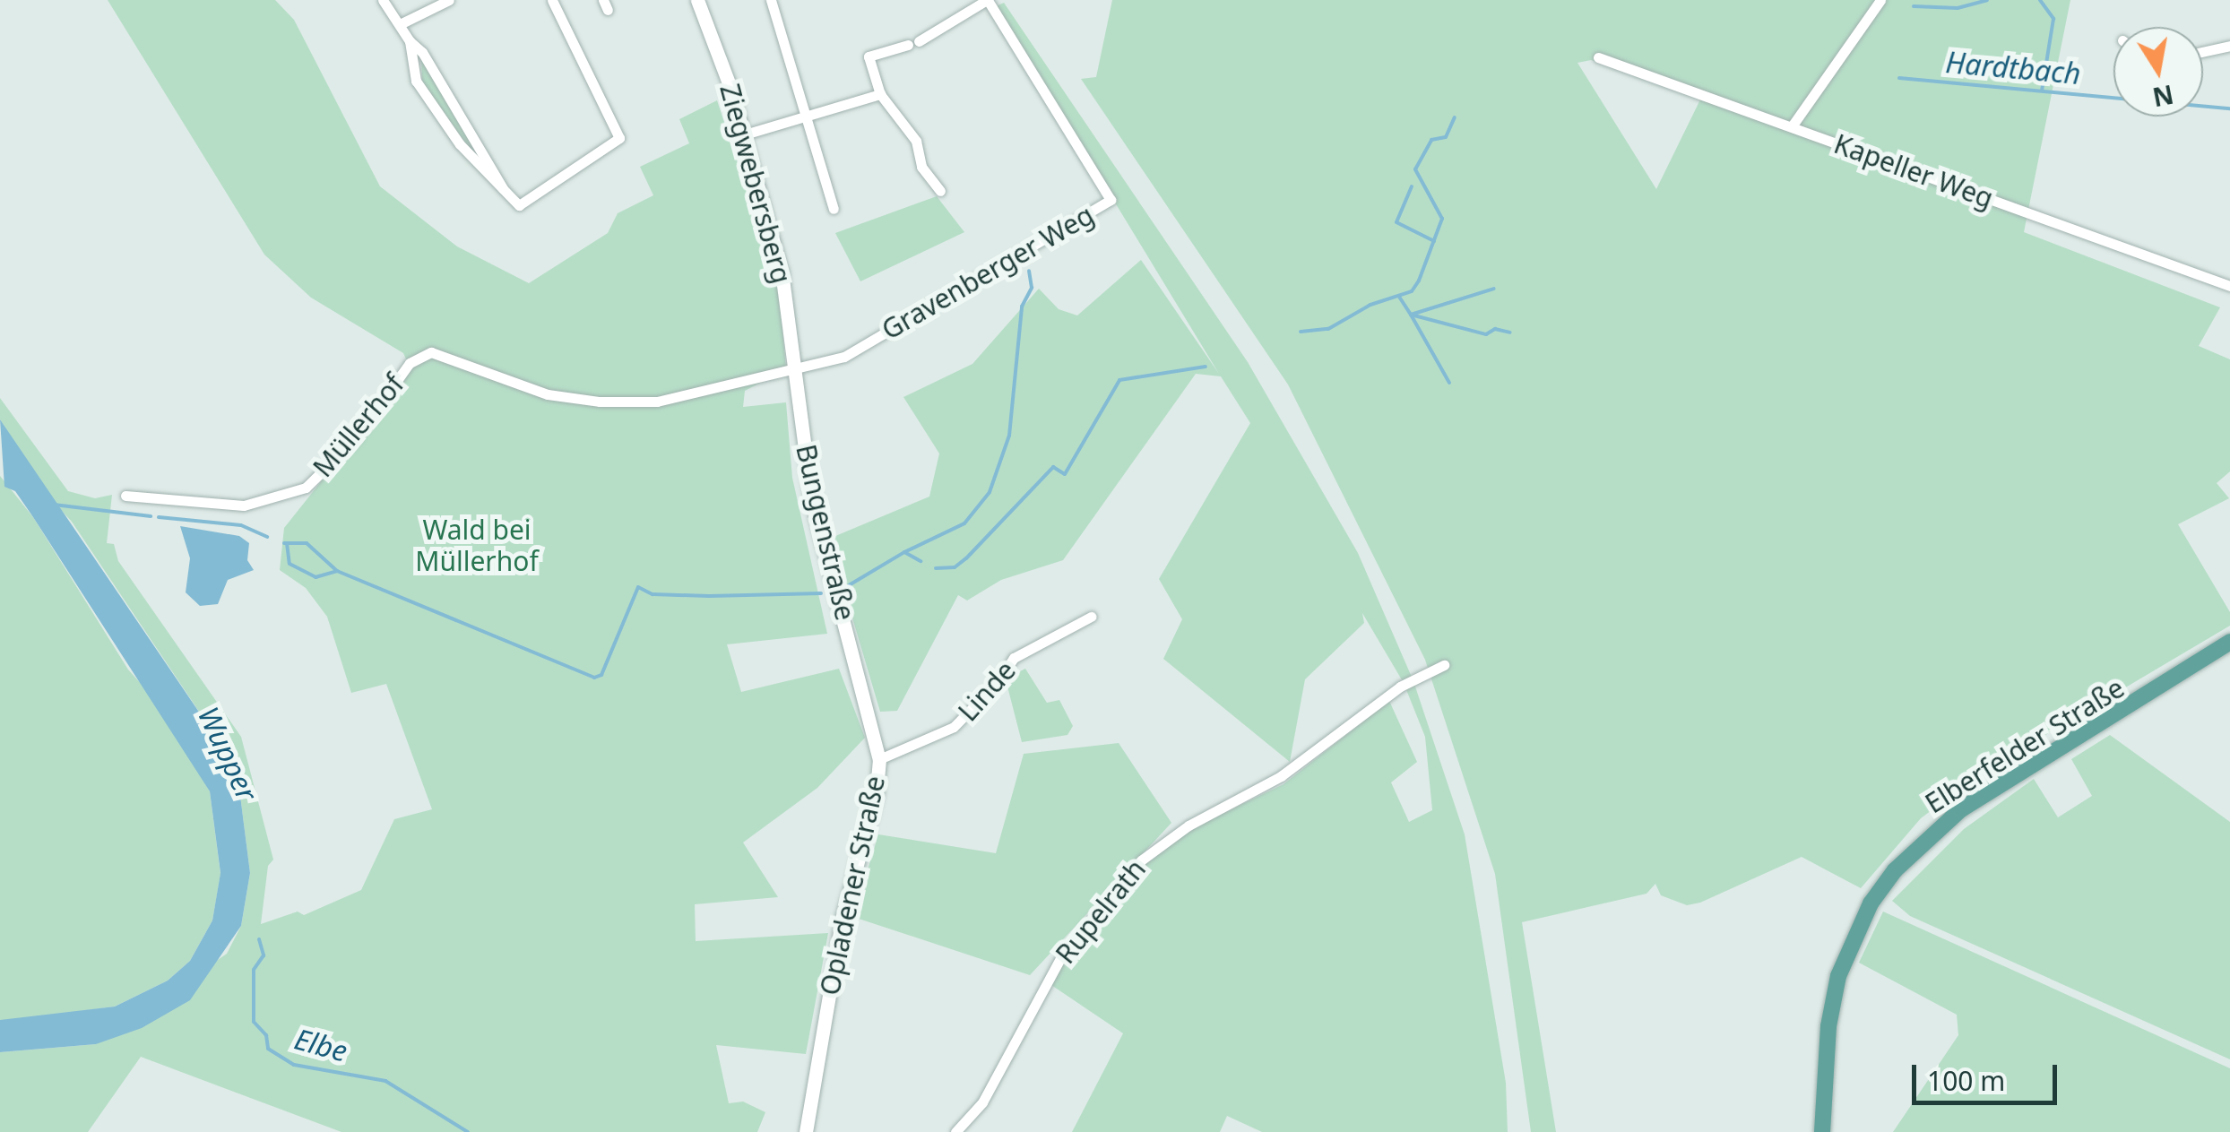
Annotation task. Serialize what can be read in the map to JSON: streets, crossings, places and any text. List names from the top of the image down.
{
  "streets": {
    "main road": [
      "Ziegwebersberg",
      "Bungenstraße",
      "Elberfelder Straße",
      "Opladener Straße"
    ],
    "street": [
      "Kapeller Weg",
      "Gravenberger Weg",
      "Müllerhof",
      "Linde",
      "Rupelrath"
    ]
  },
  "crossings": [
    ["Ziegwebersberg", "Gravenberger Weg"],
    ["Ziegwebersberg", "Müllerhof"],
    ["Ziegwebersberg", "Bungenstraße"],
    ["Gravenberger Weg", "Müllerhof"],
    ["Gravenberger Weg", "Bungenstraße"],
    ["Müllerhof", "Bungenstraße"],
    ["Bungenstraße", "Opladener Straße"],
    ["Linde", "Opladener Straße"]
  ],
  "water": ["Hardtbach", "Wupper", "Elbe"],
  "parks": ["Wald bei Müllerhof"],
  "scale_bar": "100 m",
  "north": "bottom"
}
